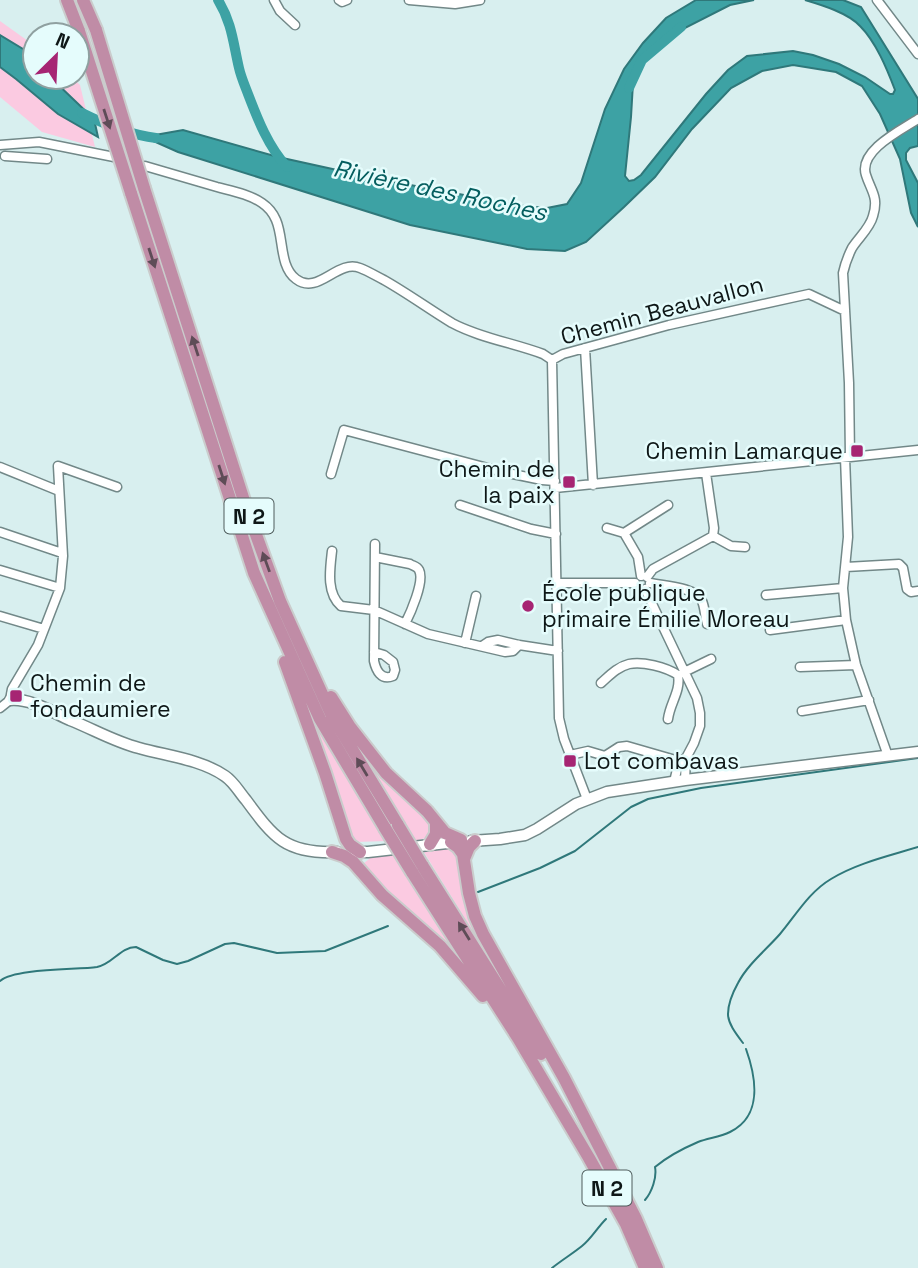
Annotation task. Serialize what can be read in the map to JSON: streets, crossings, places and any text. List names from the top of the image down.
{
  "streets": {
    "highway": ["N 2"],
    "street": ["Chemin Beauvallon"]
  },
  "water": ["Rivière des Roches"],
  "places": {
    "transit": [
      "Chemin Lamarque",
      "Chemin de la paix",
      "Chemin de fondaumiere",
      "Lot combavas"
    ],
    "other": ["École publique primaire Émilie Moreau"]
  },
  "north": "top right"
}
